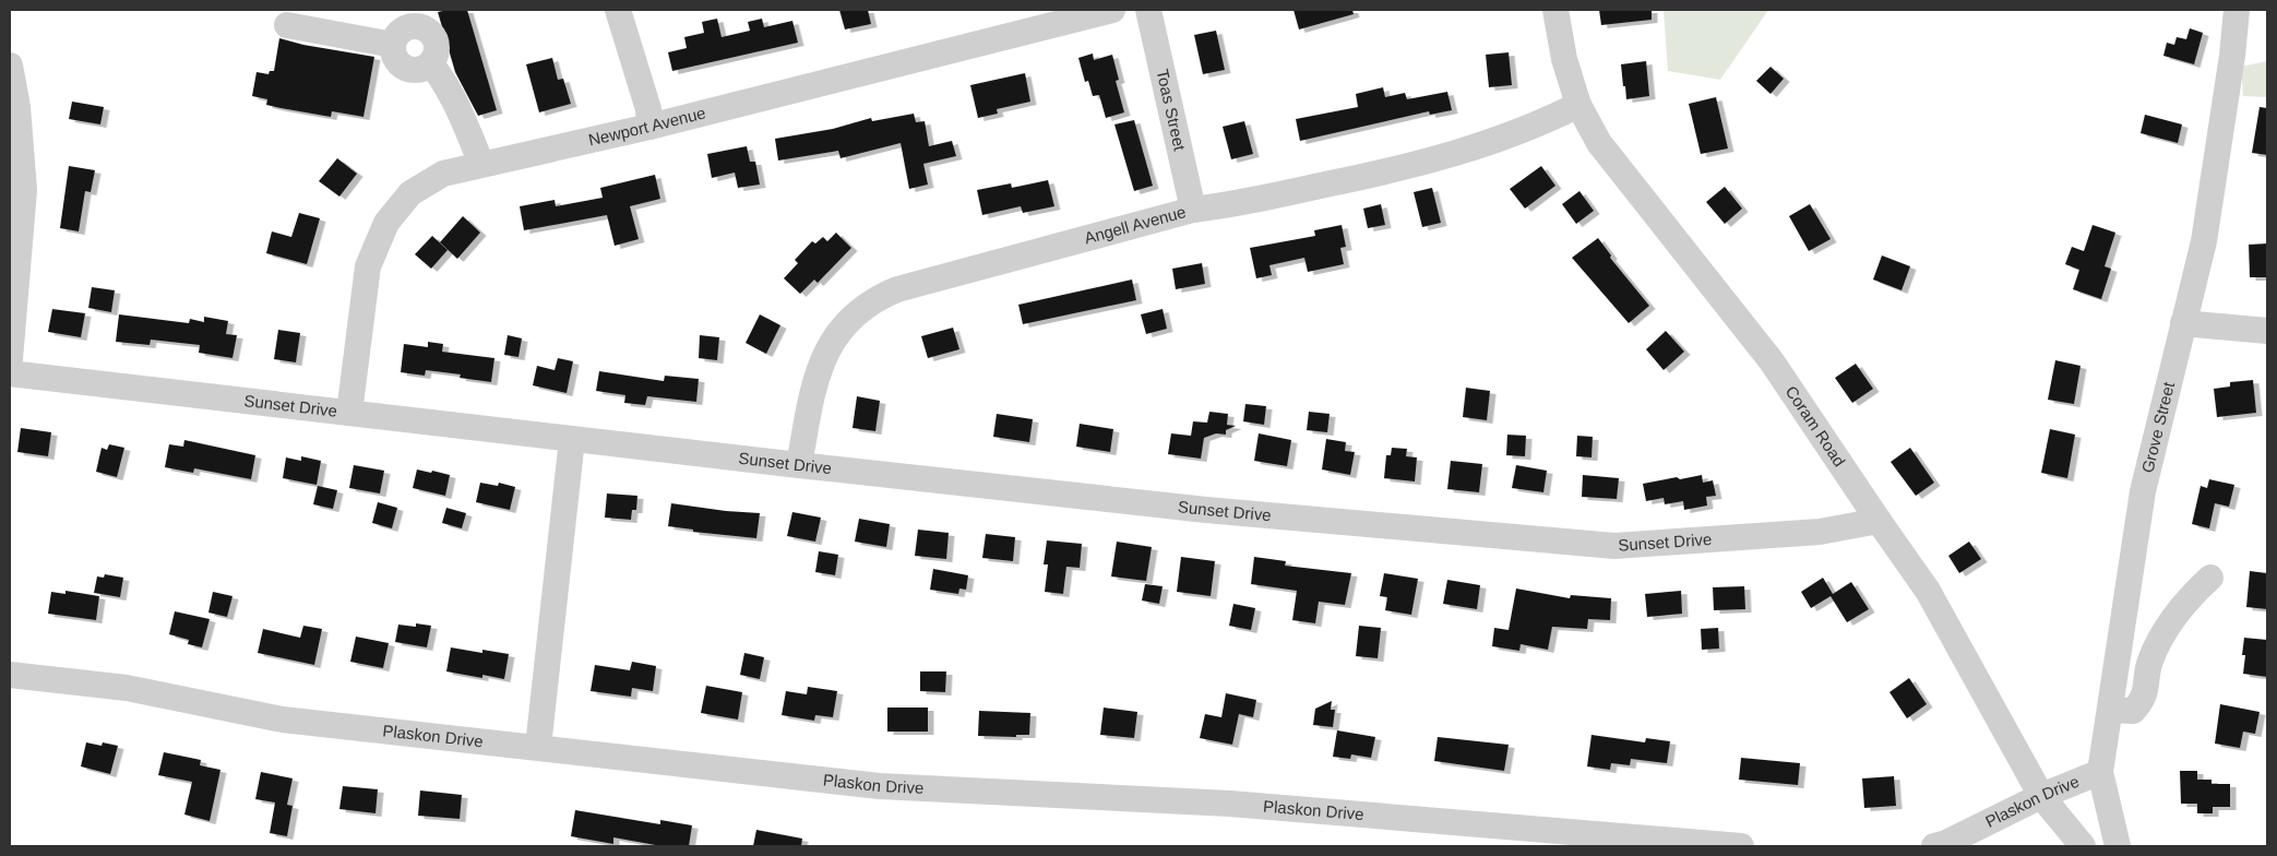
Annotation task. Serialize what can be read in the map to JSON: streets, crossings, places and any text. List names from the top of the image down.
{
  "streets": {
    "street": [
      "Toas Street",
      "Newport Avenue",
      "Angell Avenue",
      "Sunset Drive",
      "Coram Road",
      "Grove Street",
      "Plaskon Drive"
    ]
  },
  "crossings": [
    ["Toas Street", "Angell Avenue"],
    ["Newport Avenue", "Sunset Drive"],
    ["Angell Avenue", "Sunset Drive"],
    ["Angell Avenue", "Coram Road"],
    ["Sunset Drive", "Coram Road"],
    ["Coram Road", "Plaskon Drive"],
    ["Grove Street", "Plaskon Drive"]
  ]
}
